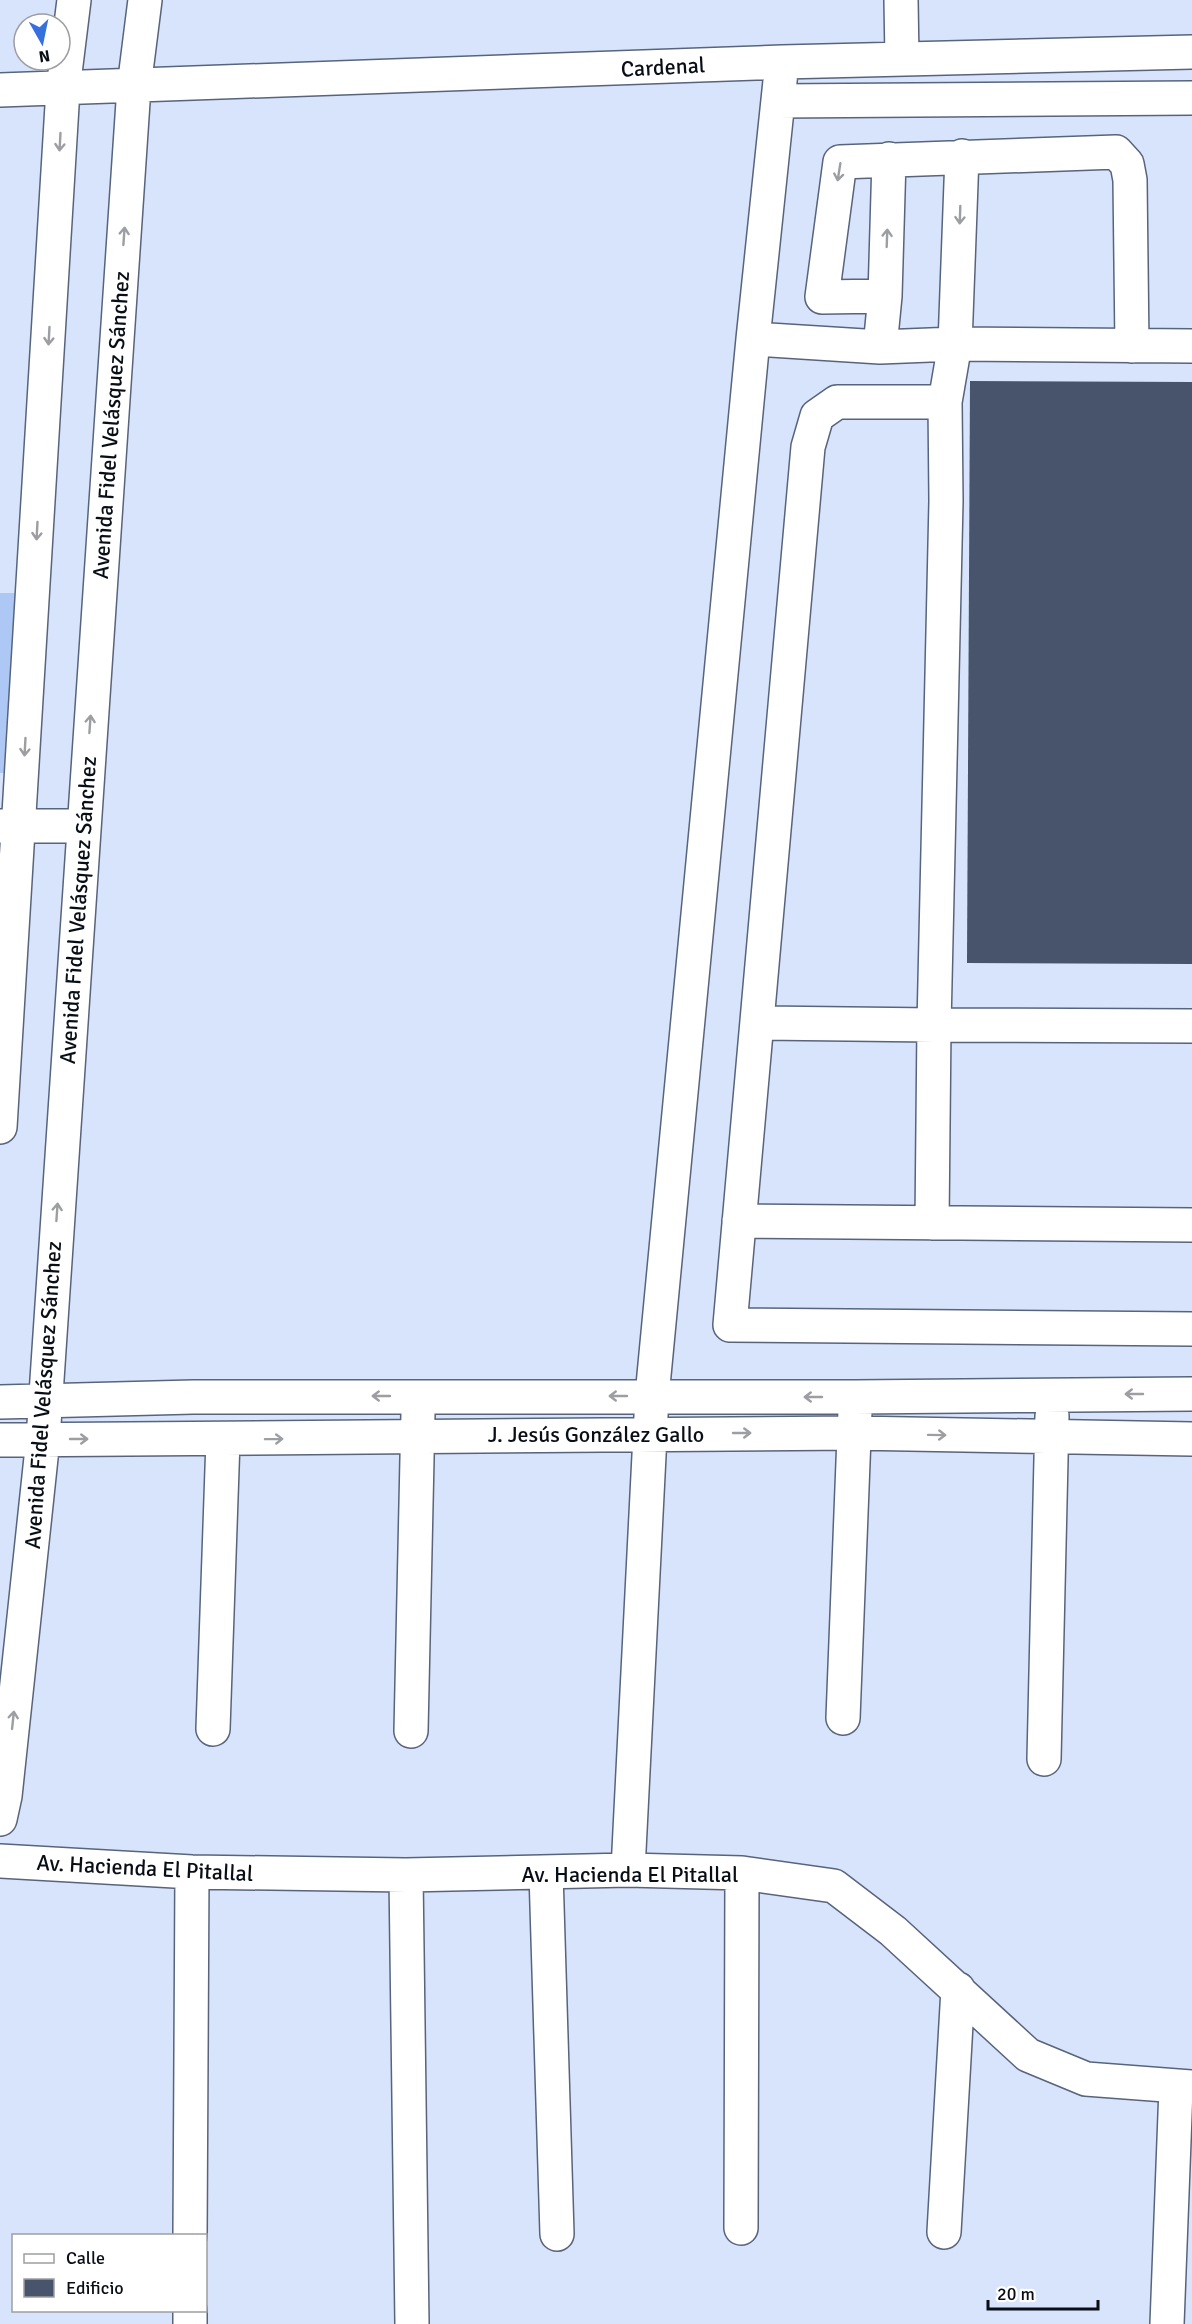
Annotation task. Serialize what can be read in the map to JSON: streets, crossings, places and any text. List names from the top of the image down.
{
  "streets": {
    "street": [
      "Cardenal",
      "Avenida Fidel Velásquez Sánchez",
      "J. Jesús González Gallo",
      "Av. Hacienda El Pitallal"
    ]
  },
  "crossings": [
    ["Cardenal", "Avenida Fidel Velásquez Sánchez"],
    ["Avenida Fidel Velásquez Sánchez", "J. Jesús González Gallo"]
  ],
  "legend": ["Calle", "Edificio"],
  "scale_bar": "20 m",
  "north": "bottom"
}
